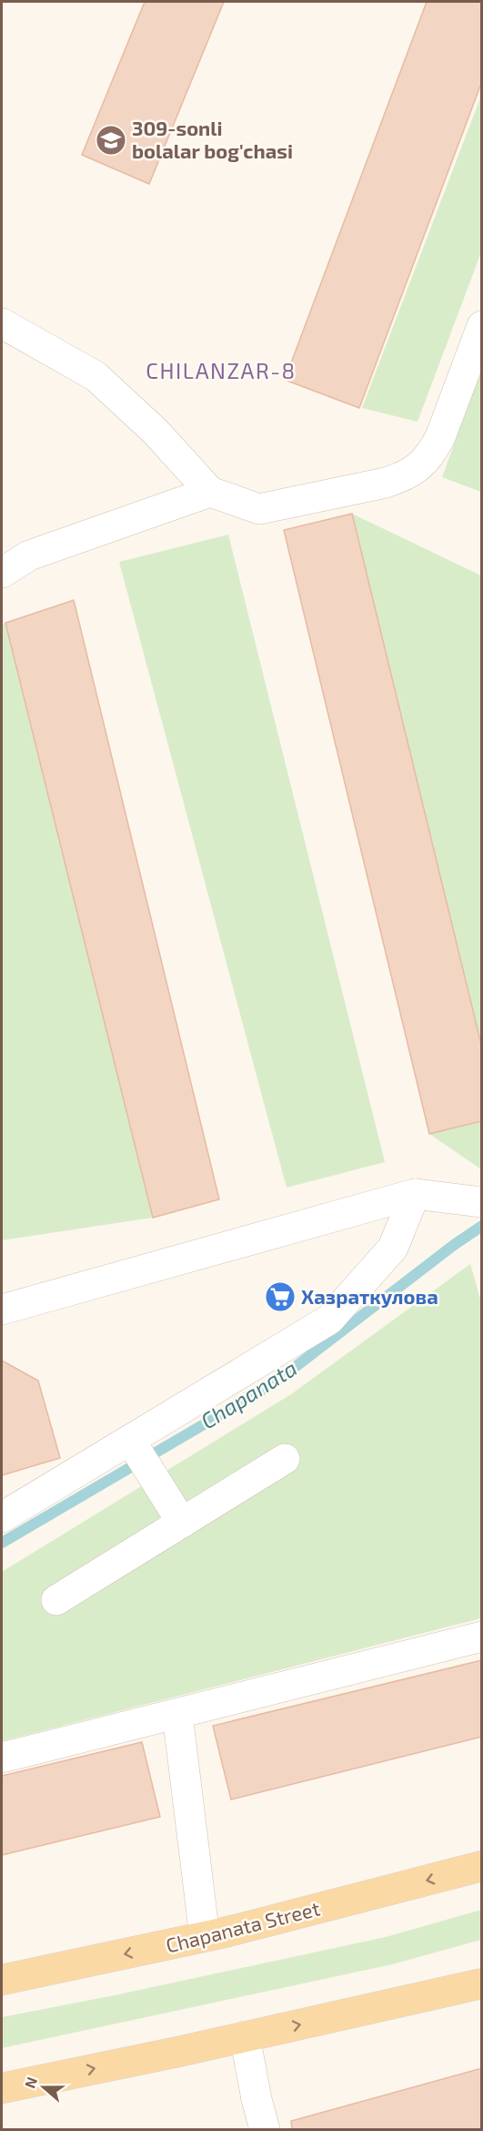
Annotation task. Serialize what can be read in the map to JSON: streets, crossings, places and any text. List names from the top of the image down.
{
  "streets": {
    "main road": ["Chapanata Street"]
  },
  "districts": ["CHILANZAR-8"],
  "water": ["Chapanata"],
  "places": {
    "school or university": ["309-sonli bolalar bog'chasi"],
    "supermarket": ["Хазраткулова"]
  },
  "north": "left"
}
